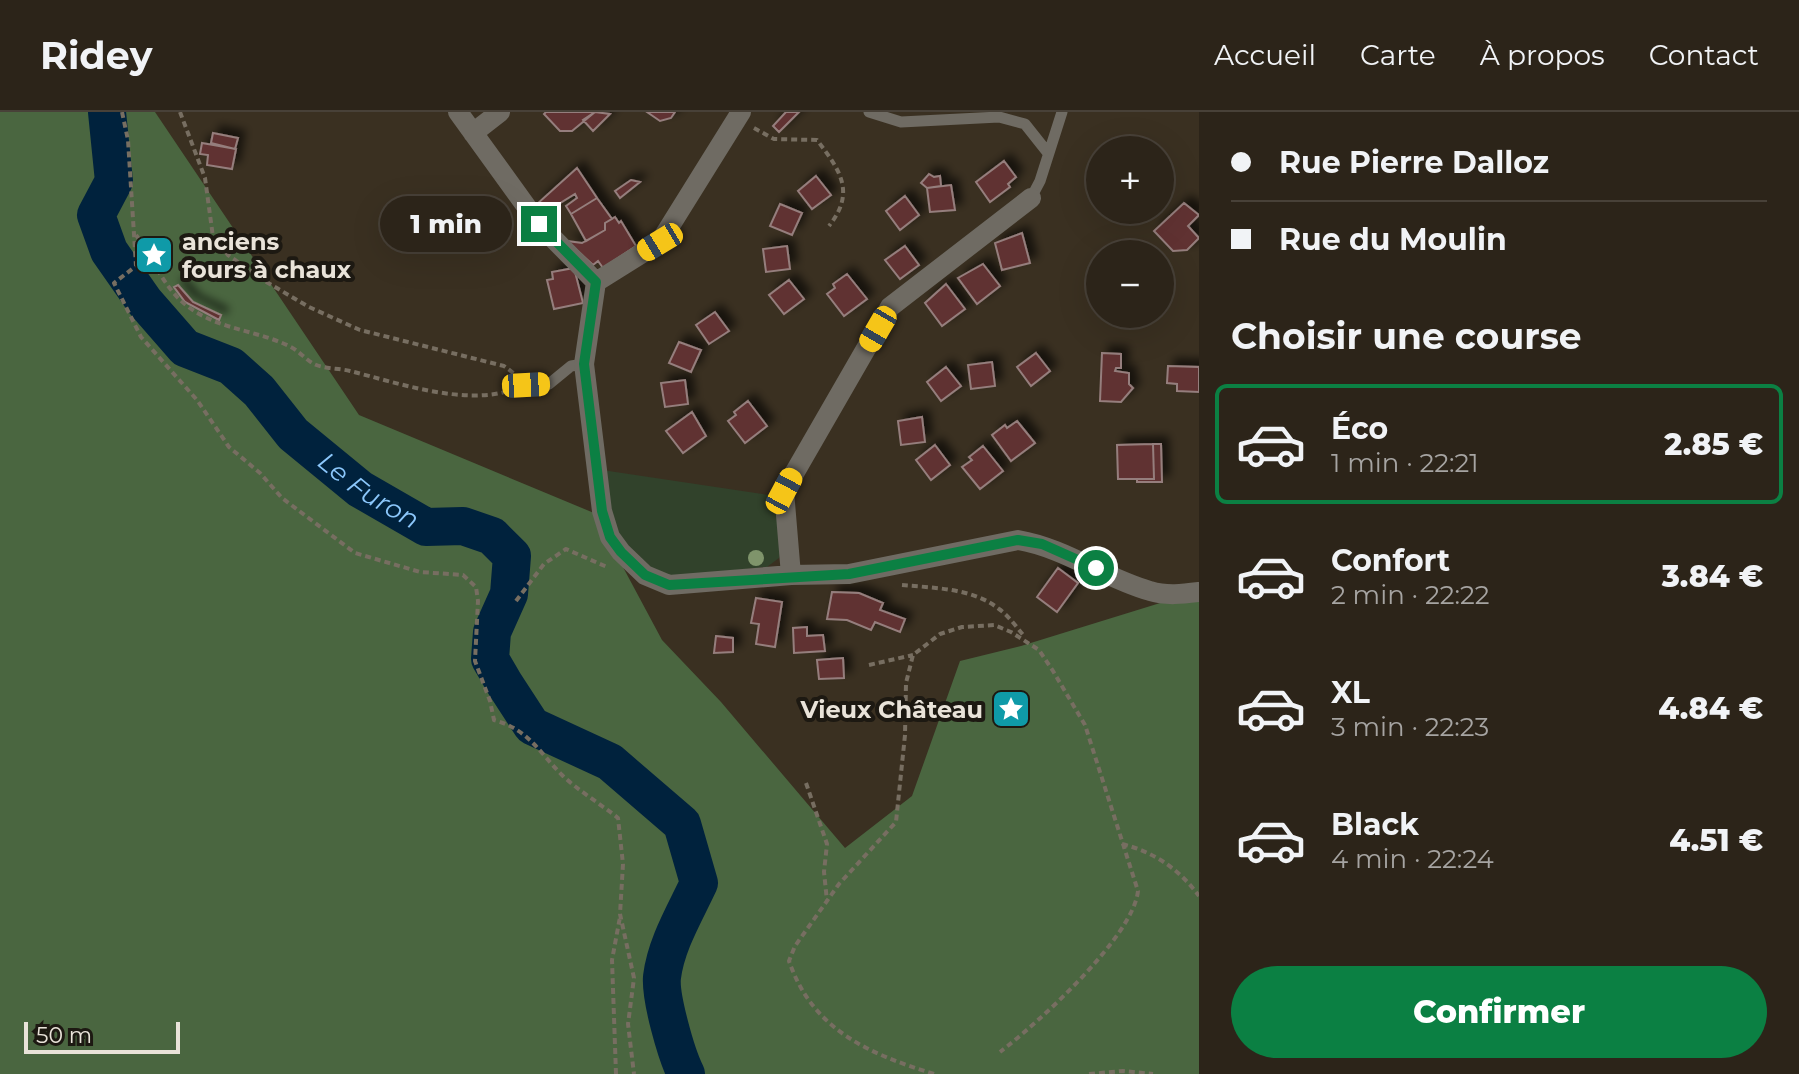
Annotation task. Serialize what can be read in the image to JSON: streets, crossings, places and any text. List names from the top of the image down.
{
  "water": ["Le Furon"],
  "places": {
    "place": ["anciens fours à chaux", "Vieux Château"]
  },
  "scale_bar": "50 m",
  "page": {
    "header": "Ridey",
    "nav": [
      "Accueil",
      "Carte",
      "À propos",
      "Contact"
    ],
    "banner": ["Rue Pierre Dalloz", "Rue du Moulin"],
    "map_buttons": ["+", "−"],
    "bubble": "1 min",
    "heading": "Choisir une course",
    "list": [
      {
        "name": "Éco",
        "note": "1 min · 22:21",
        "value": "2.85 €"
      },
      {
        "name": "Confort",
        "note": "2 min · 22:22",
        "value": "3.84 €"
      },
      {
        "name": "XL",
        "note": "3 min · 22:23",
        "value": "4.84 €"
      },
      {
        "name": "Black",
        "note": "4 min · 22:24",
        "value": "4.51 €"
      }
    ],
    "buttons": "Confirmer",
    "scale": "50 m"
  }
}
